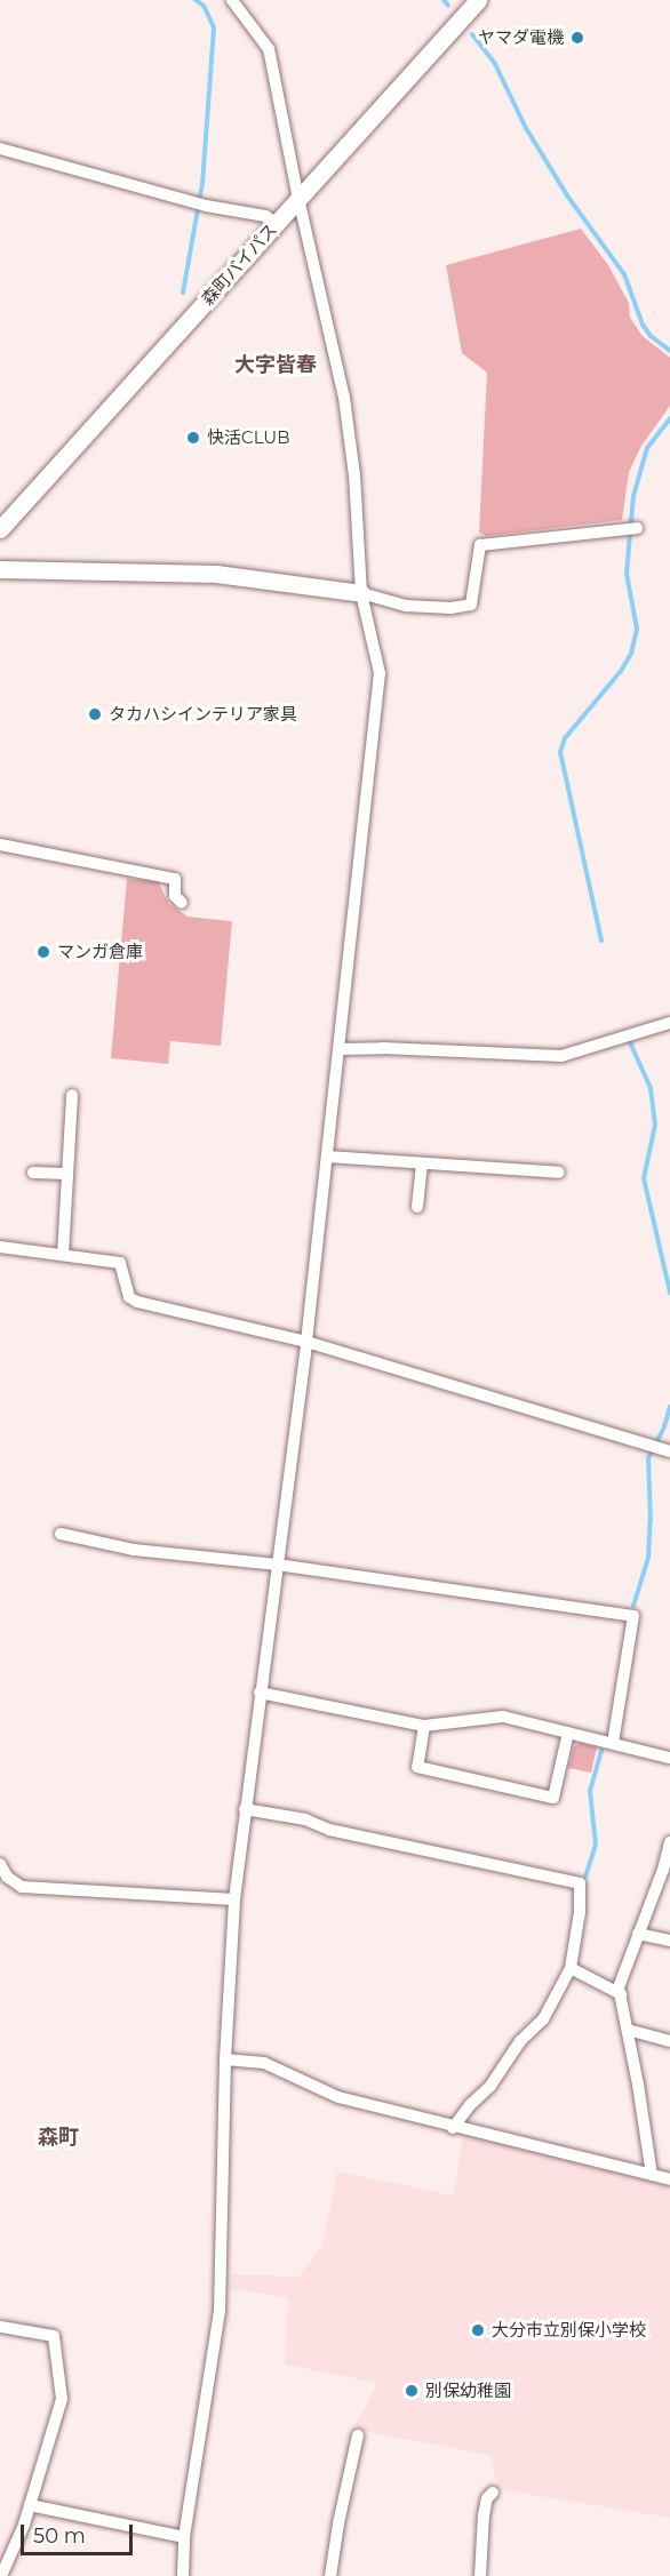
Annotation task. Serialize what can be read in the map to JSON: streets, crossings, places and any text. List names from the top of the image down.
{
  "streets": {
    "main road": ["森町バイパス"]
  },
  "districts": ["大字皆春", "森町"],
  "places": [
    "ヤマダ電機",
    "快活CLUB",
    "タカハシインテリア家具",
    "マンガ倉庫",
    "大分市立別保小学校",
    "別保幼稚園"
  ],
  "scale_bar": "50 m"
}
